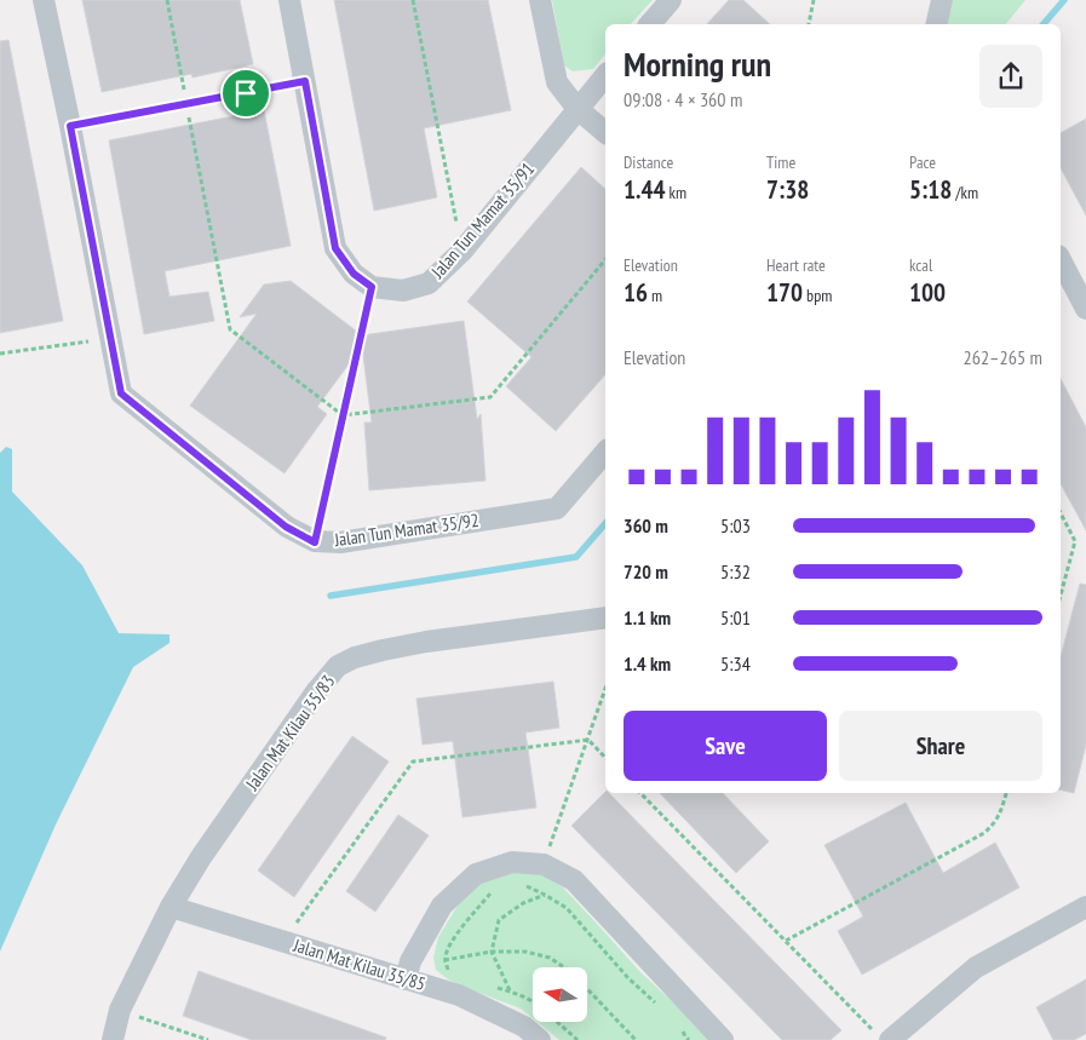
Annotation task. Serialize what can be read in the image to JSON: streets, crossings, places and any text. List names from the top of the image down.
{
  "streets": {
    "street": [
      "Jalan Tun Mamat 35/91",
      "Jalan Tun Mamat 35/92",
      "Jalan Mat Kilau 35/83",
      "Jalan Mat Kilau 35/85"
    ]
  },
  "crossings": [
    ["Jalan Mat Kilau 35/83", "Jalan Mat Kilau 35/85"]
  ],
  "north": "left",
  "page": {
    "heading": ["Morning run", "09:08 · 4 × 360 m"],
    "stats": [
      ["Distance", "1.44 km"],
      ["Time", "7:38"],
      ["Pace", "5:18 /km"],
      ["Elevation", "16 m"],
      ["Heart rate", "170 bpm"],
      ["kcal", "100"]
    ],
    "chart": ["Elevation", "262–265 m"],
    "list": [
      {
        "name": "360 m",
        "note": "5:03"
      },
      {
        "name": "720 m",
        "note": "5:32"
      },
      {
        "name": "1.1 km",
        "note": "5:01"
      },
      {
        "name": "1.4 km",
        "note": "5:34"
      }
    ],
    "buttons": ["Save", "Share"]
  }
}
